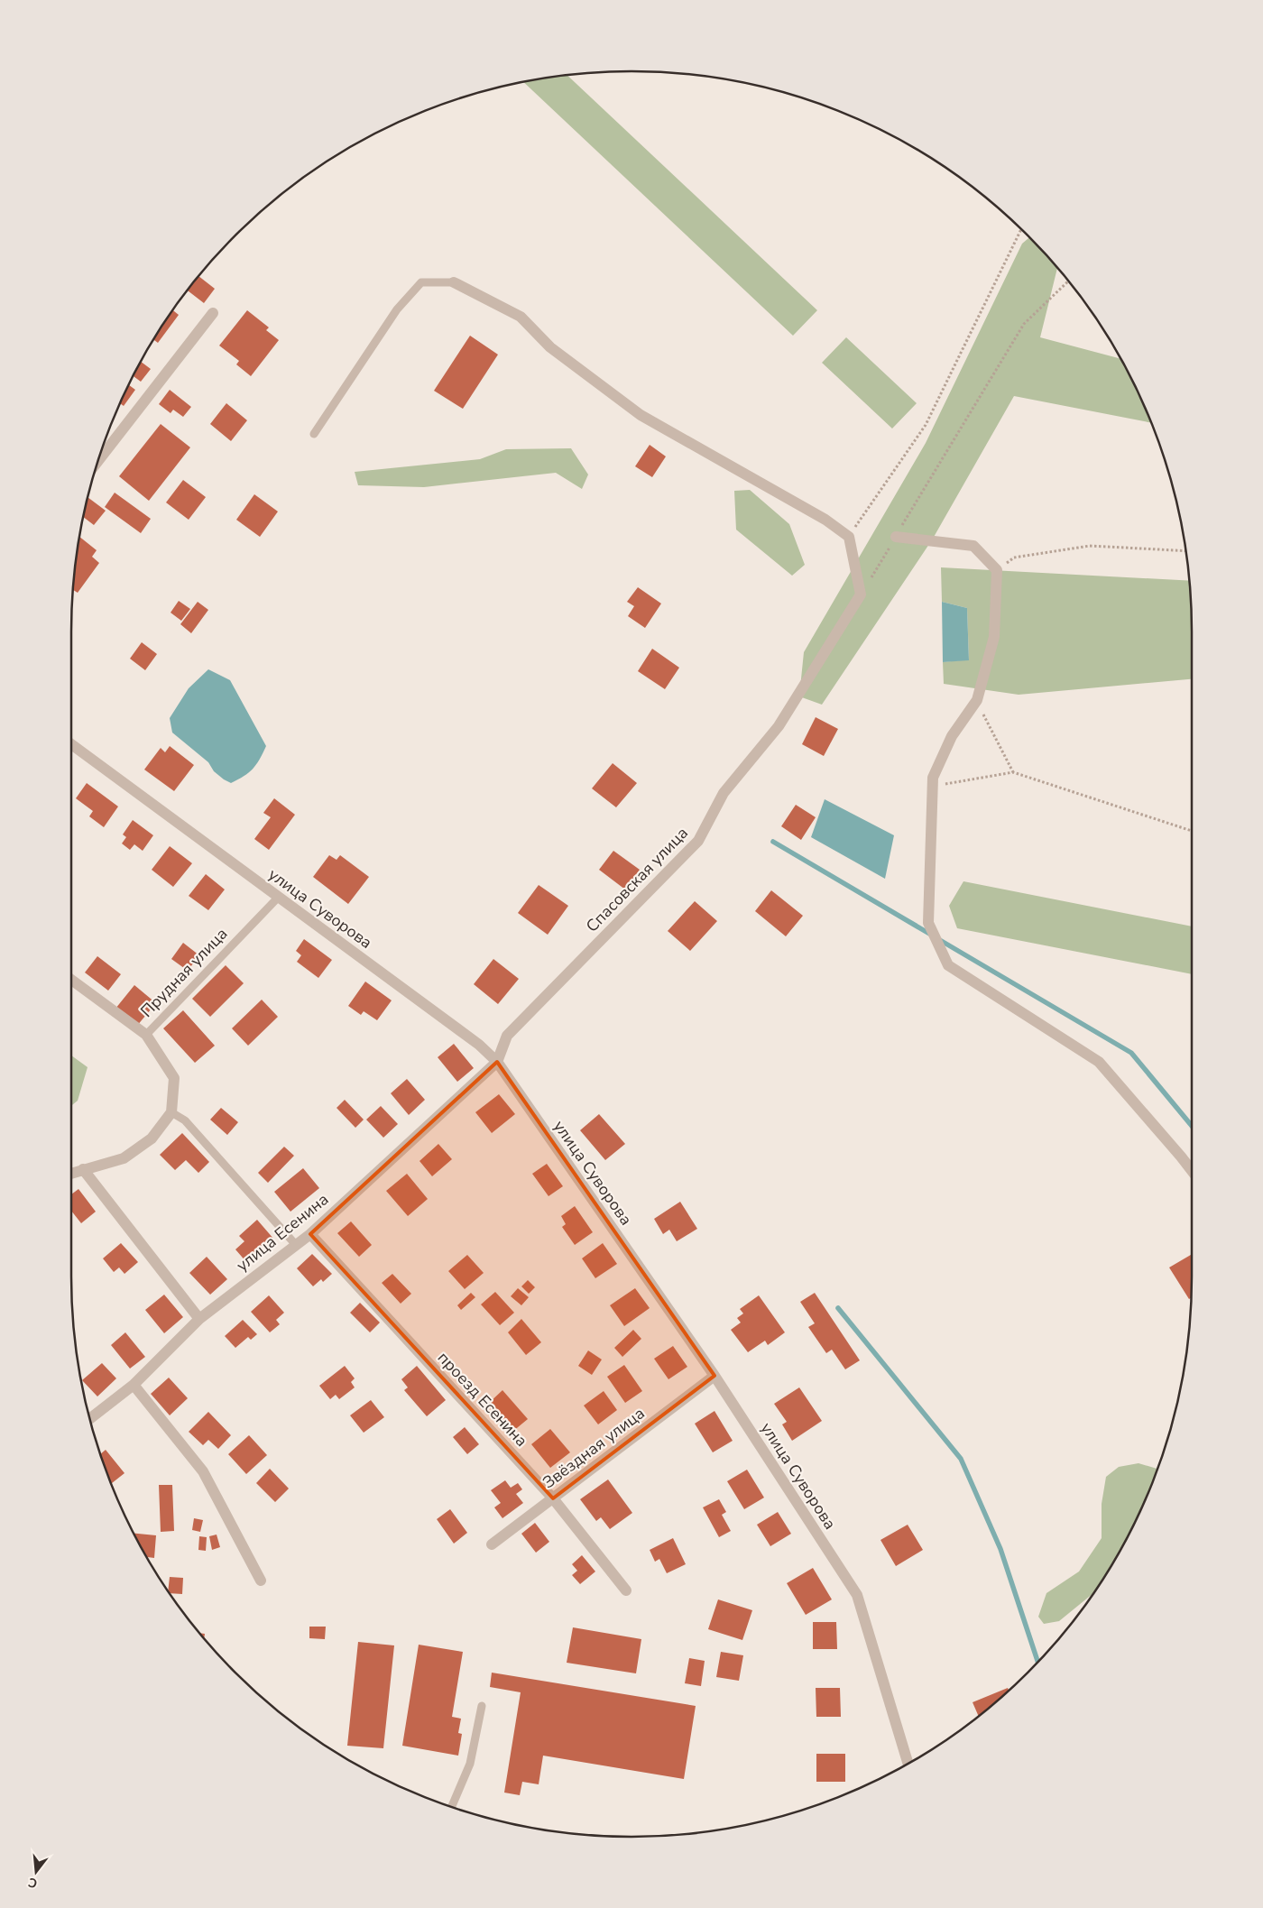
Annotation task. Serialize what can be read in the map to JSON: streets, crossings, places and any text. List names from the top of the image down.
{
  "streets": {
    "street": [
      "Спасовская улица",
      "улица Суворова",
      "Прудная улица",
      "улица Есенина",
      "проезд Есенина",
      "Звёздная улица"
    ]
  },
  "crossings": [
    ["Спасовская улица", "улица Суворова"],
    ["Спасовская улица", "улица Есенина"],
    ["улица Суворова", "Прудная улица"],
    ["улица Суворова", "улица Есенина"],
    ["улица Суворова", "Звёздная улица"],
    ["улица Есенина", "проезд Есенина"],
    ["проезд Есенина", "Звёздная улица"]
  ],
  "north": "bottom"
}
